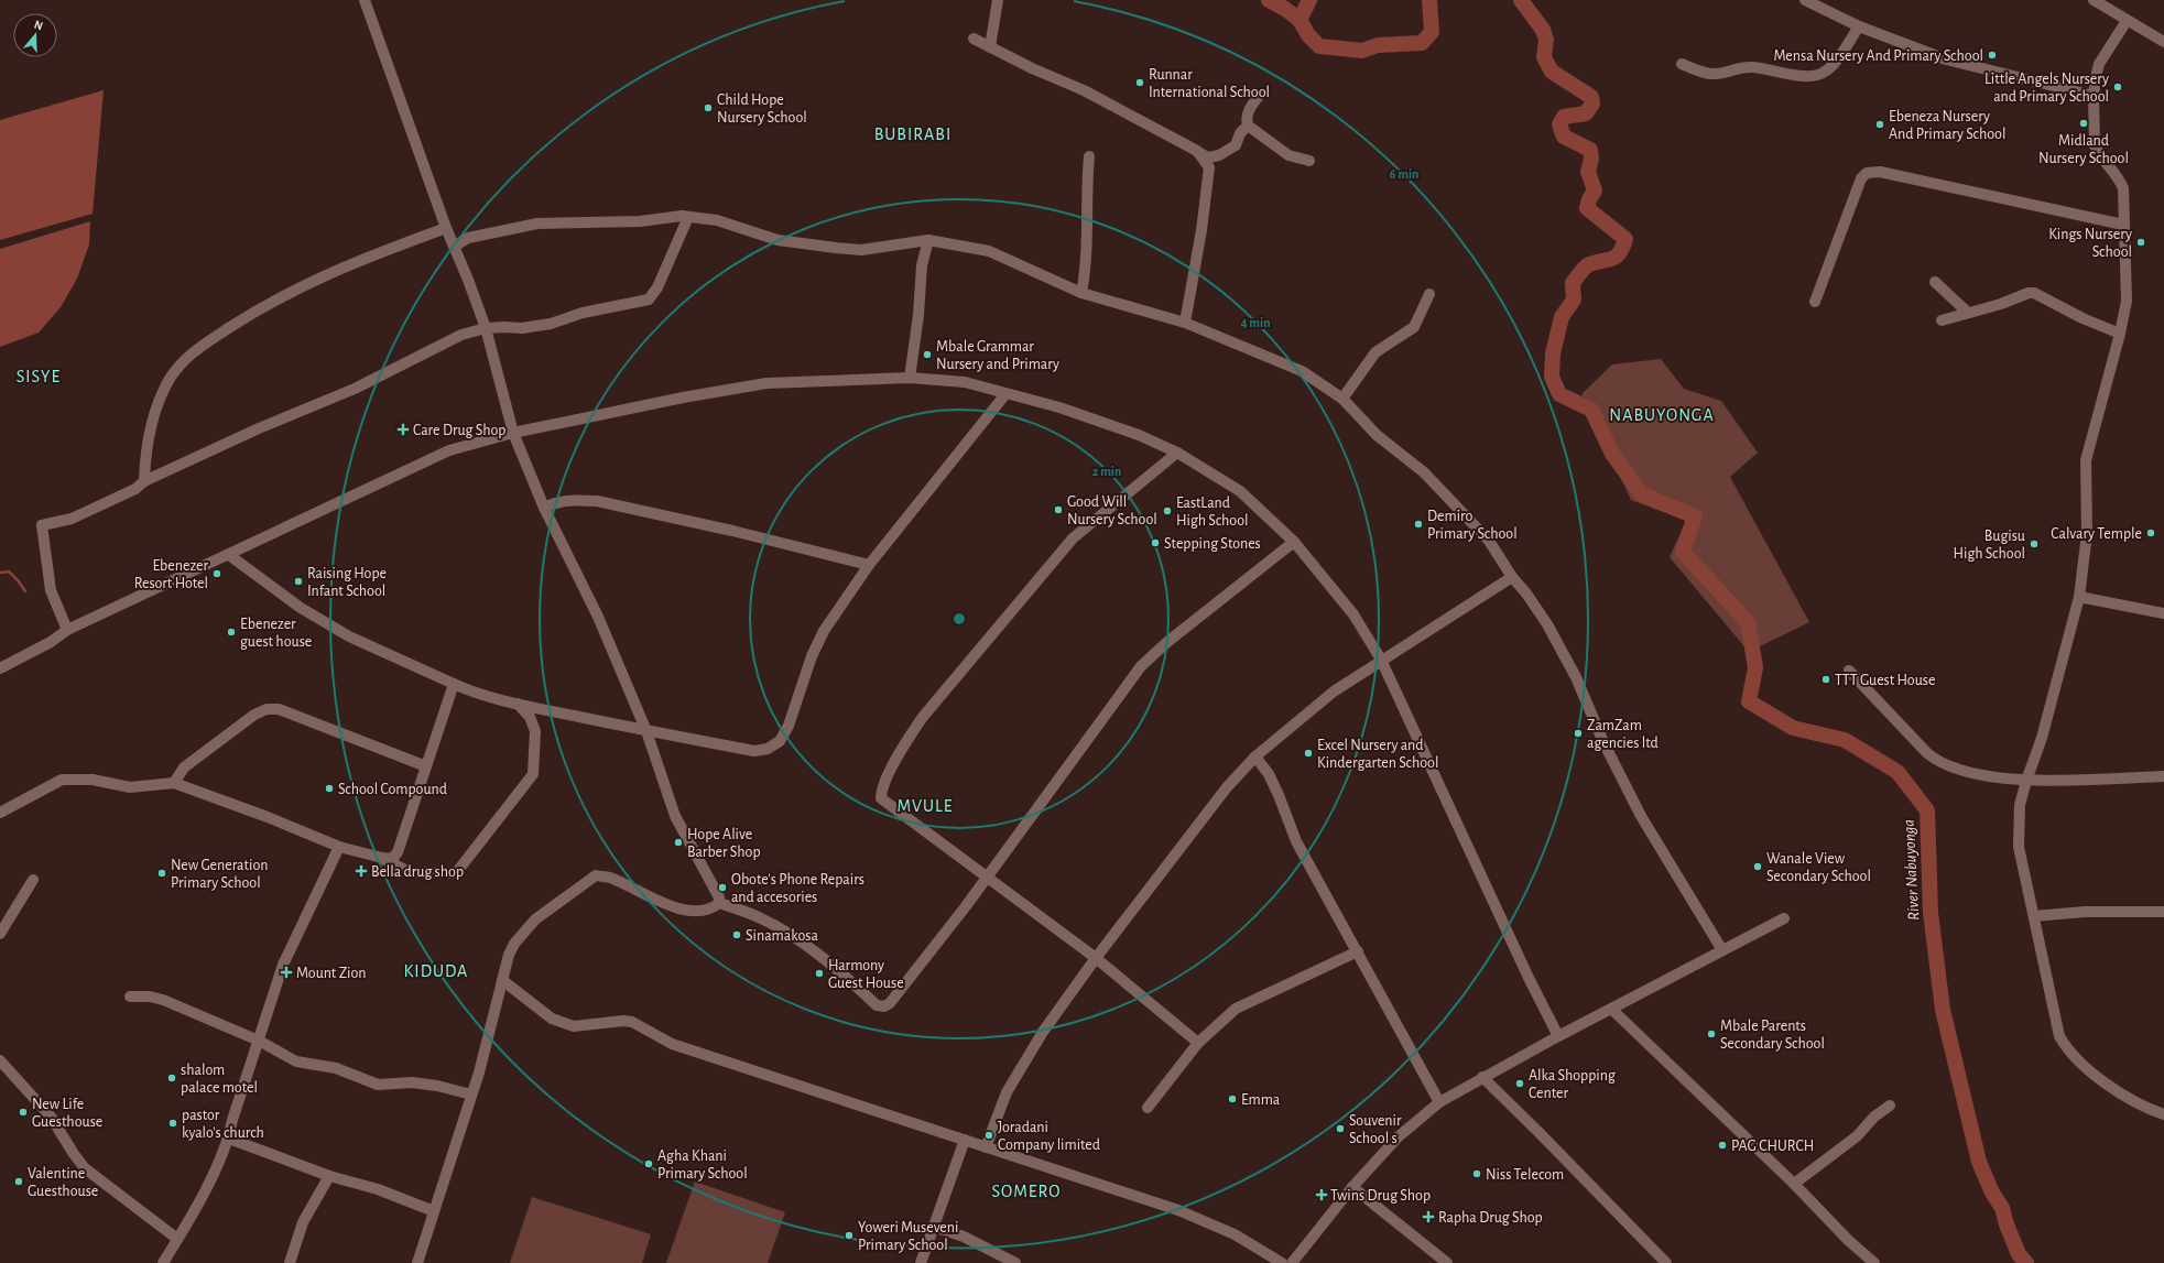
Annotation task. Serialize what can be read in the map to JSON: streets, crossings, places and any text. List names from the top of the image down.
{
  "districts": [
    "BUBIRABI",
    "SISYE",
    "NABUYONGA",
    "MVULE",
    "KIDUDA",
    "SOMERO"
  ],
  "water": ["River Nabuyonga"],
  "places": {
    "other": [
      "Mensa Nursery And Primary School",
      "Runnar International School",
      "Little Angels Nursery and Primary School",
      "Child Hope Nursery School",
      "Midland Nursery School",
      "Ebeneza Nursery And Primary School",
      "Kings Nursery School",
      "Mbale Grammar Nursery and Primary",
      "Good Will Nursery School",
      "EastLand High School",
      "Demiro Primary School",
      "Calvary Temple",
      "Stepping Stones",
      "Bugisu High School",
      "Ebenezer Resort Hotel",
      "Raising Hope Infant School",
      "Ebenezer guest house",
      "TTT Guest House",
      "ZamZam agencies ltd",
      "Excel Nursery and Kindergarten School",
      "School Compound",
      "Hope Alive Barber Shop",
      "Wanale View Secondary School",
      "New Generation Primary School",
      "Obote's Phone Repairs and accesories",
      "Sinamakosa",
      "Harmony Guest House",
      "Mbale Parents Secondary School",
      "shalom palace motel",
      "Alka Shopping Center",
      "Emma",
      "New Life Guesthouse",
      "pastor kyalo's church",
      "Souvenir School s",
      "Joradani Company limited",
      "PAG CHURCH",
      "Agha Khani Primary School",
      "Niss Telecom",
      "Valentine Guesthouse",
      "Yoweri Museveni Primary School"
    ],
    "health": [
      "Care Drug Shop",
      "Bella drug shop",
      "Mount Zion",
      "Twins Drug Shop",
      "Rapha Drug Shop"
    ]
  },
  "north": "top",
  "rings": ["6 min", "4 min", "2 min"]
}
